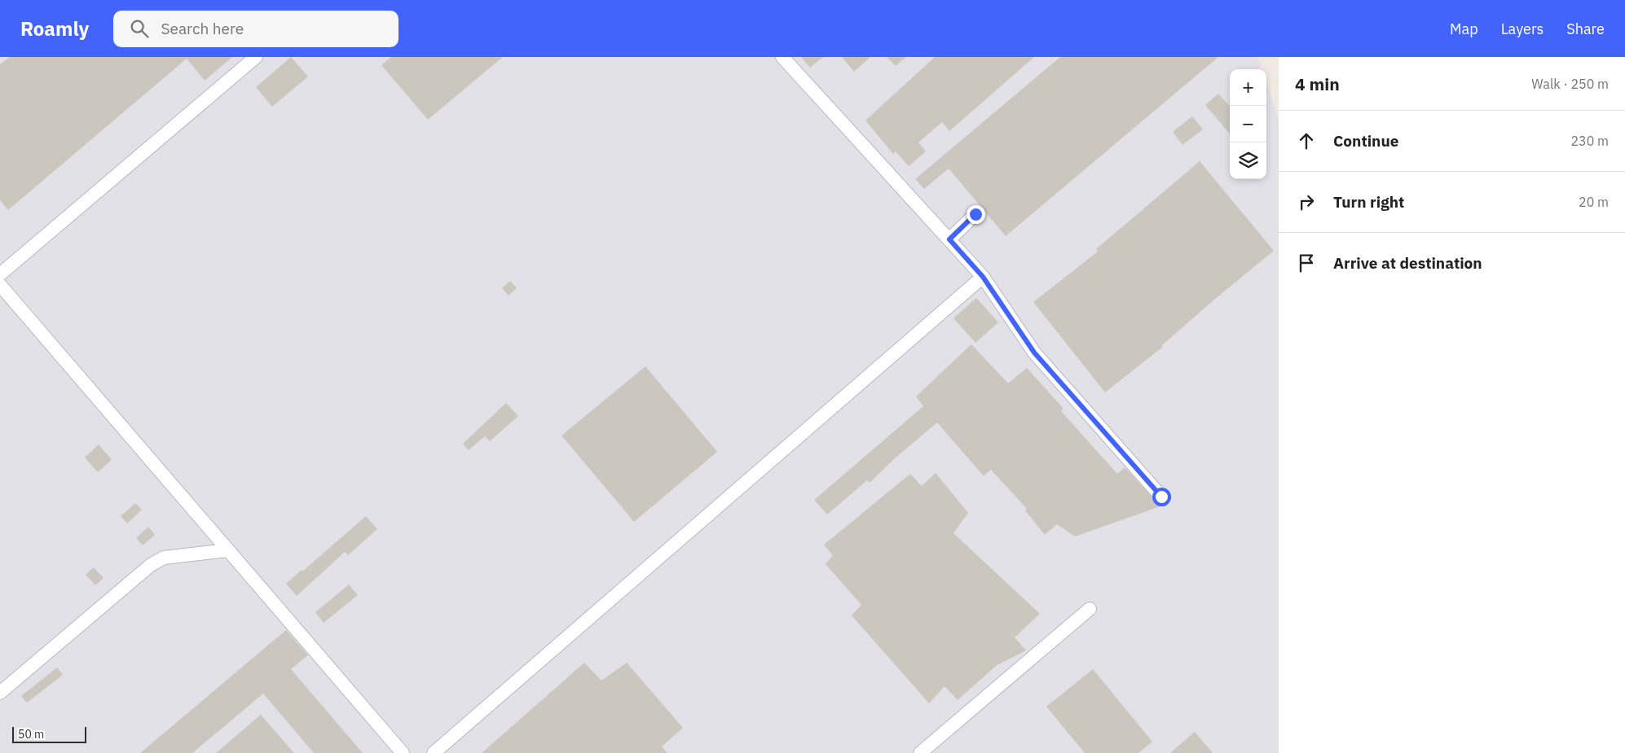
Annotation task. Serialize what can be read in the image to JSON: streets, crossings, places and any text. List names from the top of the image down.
{
  "scale_bar": "50 m",
  "page": {
    "header": "Roamly",
    "search": "Search here",
    "nav": ["Map", "Layers", "Share"],
    "heading": ["4 min", "Walk · 250 m"],
    "map_buttons": ["+", "−"],
    "list": [
      ["Continue", "230 m"],
      ["Turn right", "20 m"],
      "Arrive at destination"
    ],
    "scale": "50 m"
  }
}
